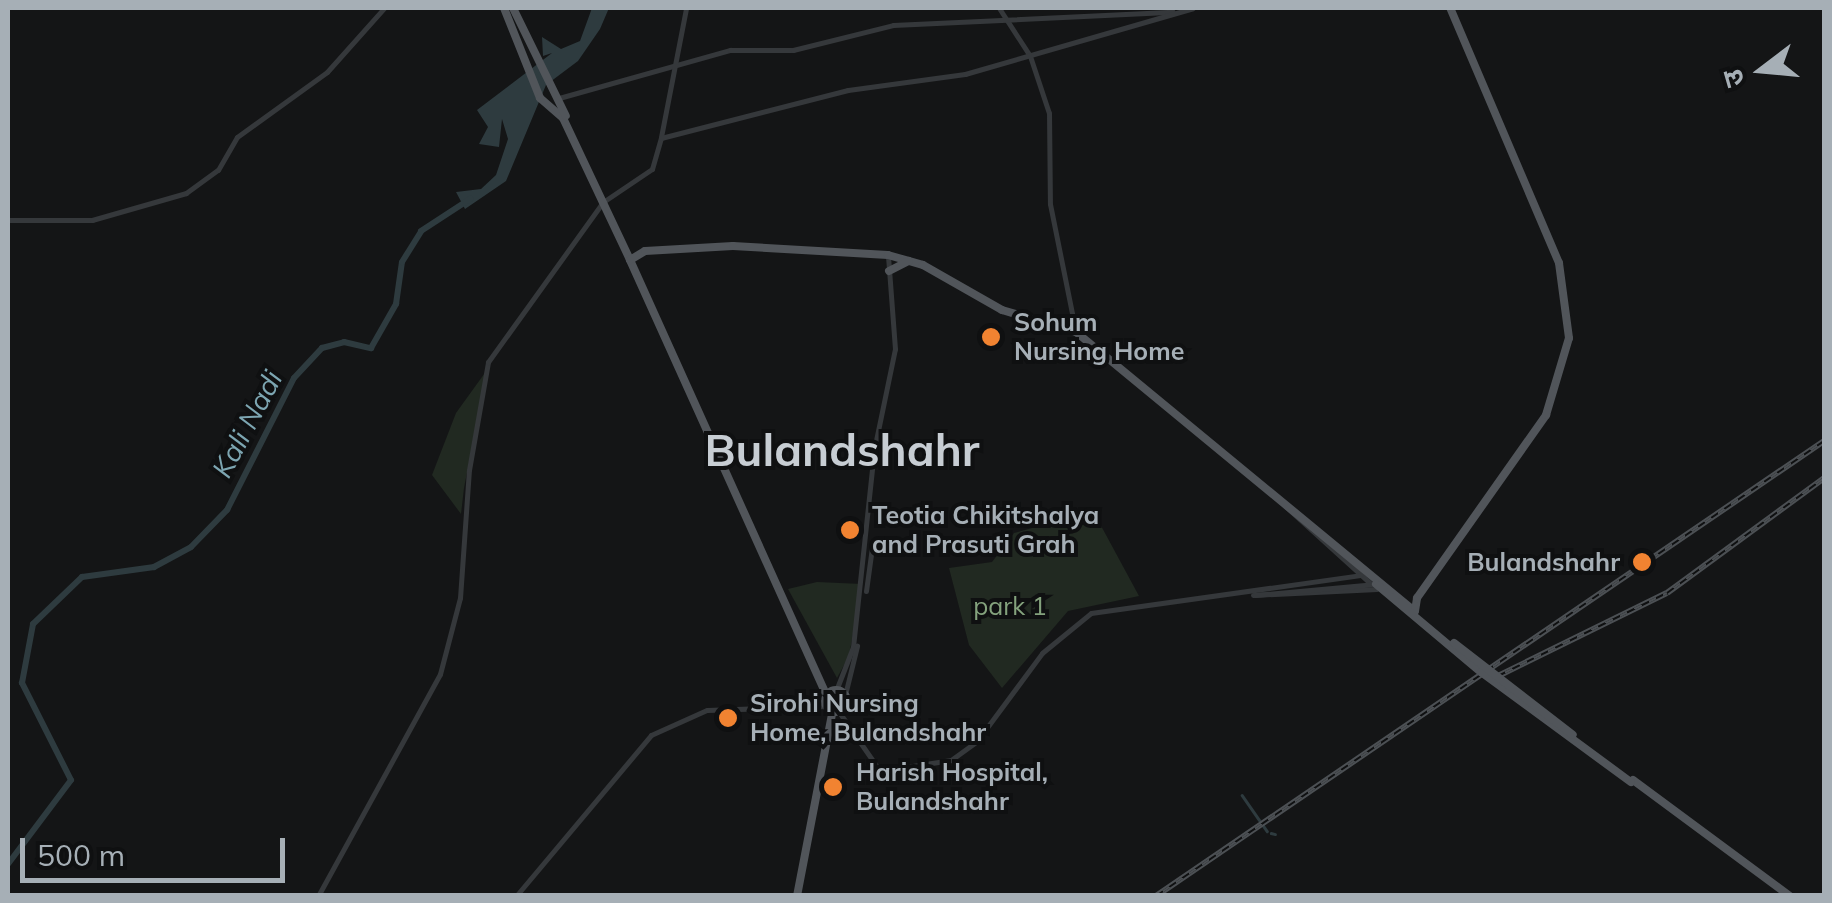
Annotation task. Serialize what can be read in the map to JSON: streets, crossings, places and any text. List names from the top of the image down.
{
  "districts": ["Bulandshahr"],
  "water": ["Kali Nadi"],
  "parks": ["park 1"],
  "places": [
    "Sohum Nursing Home",
    "Teotia Chikitshalya and Prasuti Grah",
    "Bulandshahr",
    "Sirohi Nursing Home, Bulandshahr",
    "Harish Hospital, Bulandshahr"
  ],
  "scale_bar": "500 m",
  "north": "left"
}
